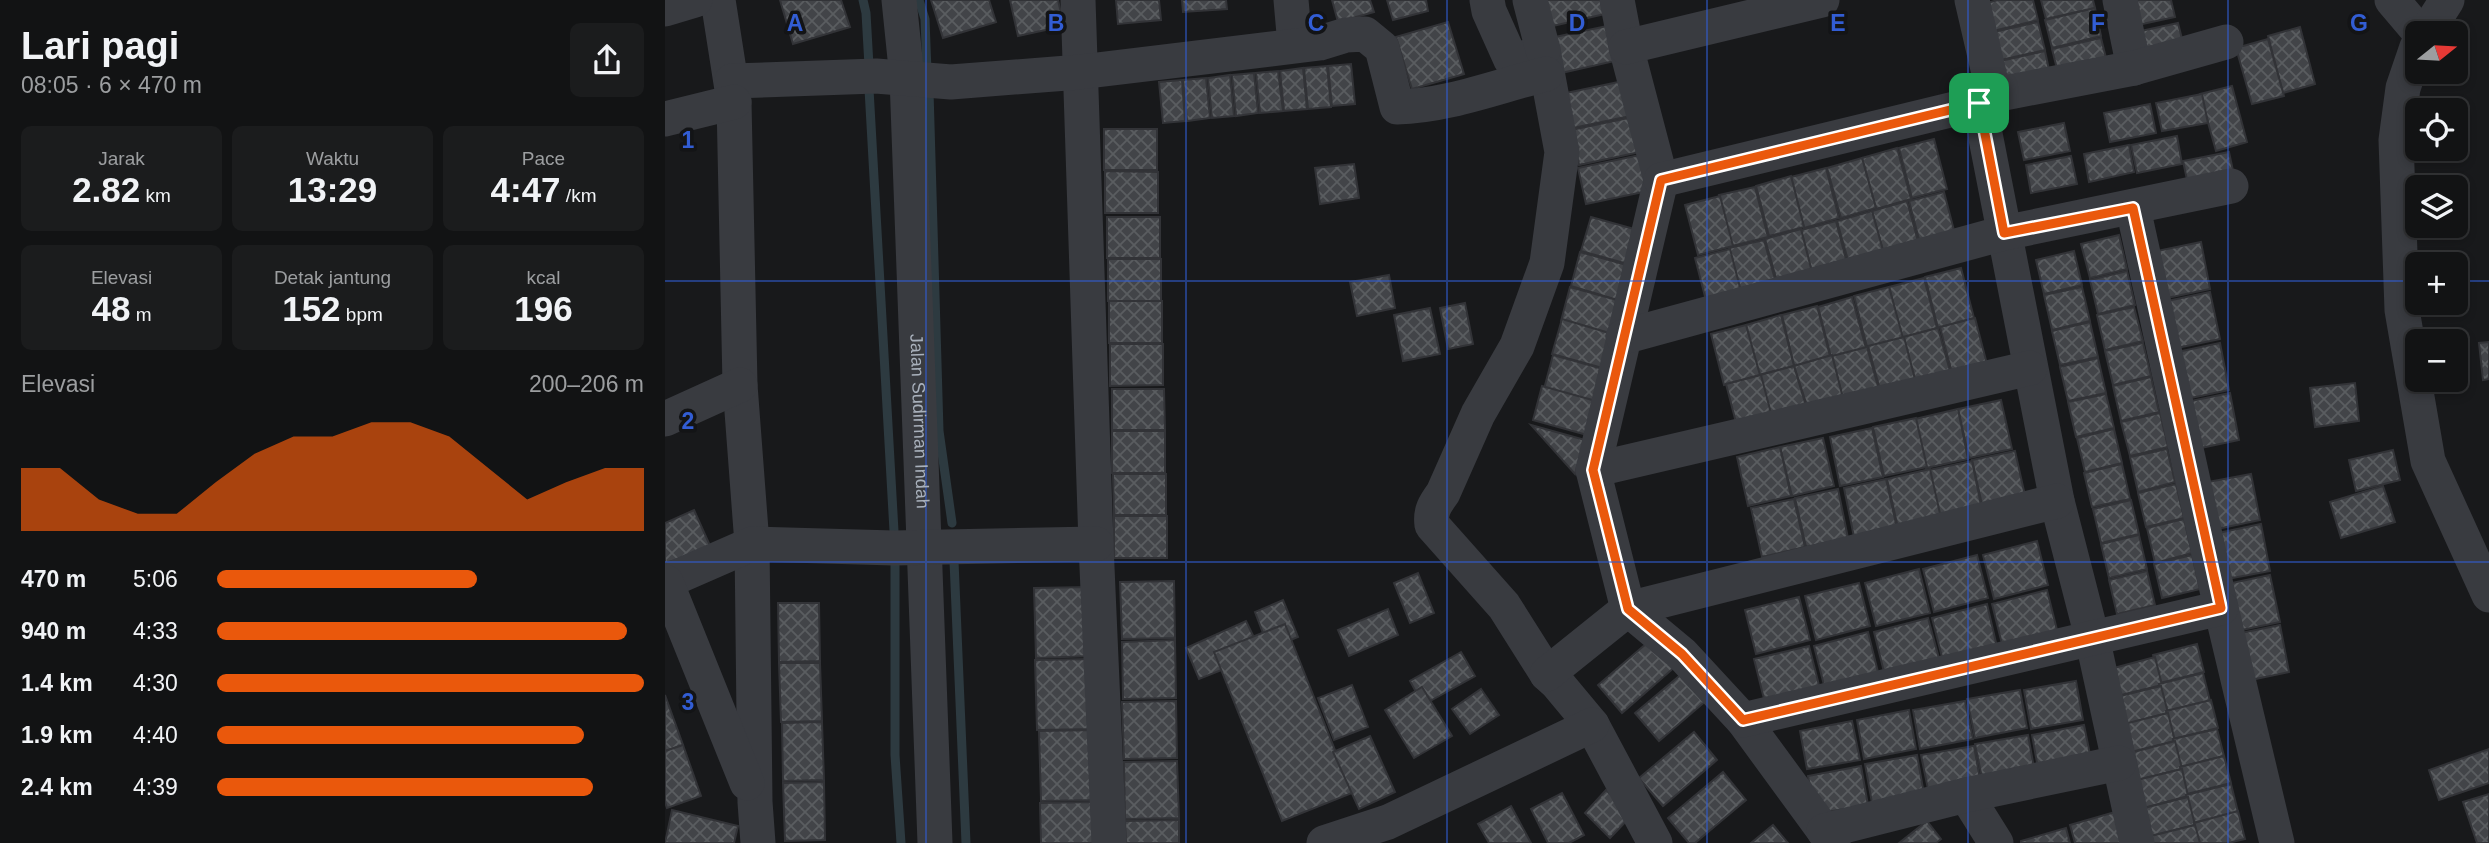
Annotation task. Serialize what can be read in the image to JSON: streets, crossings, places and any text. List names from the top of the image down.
{
  "streets": {
    "street": ["Jalan Sudirman Indah"]
  },
  "north": "right",
  "page": {
    "heading": ["Lari pagi", "08:05 · 6 × 470 m"],
    "map_buttons": ["+", "−"],
    "stats": [
      ["Jarak", "2.82 km"],
      ["Waktu", "13:29"],
      ["Pace", "4:47 /km"],
      ["Elevasi", "48 m"],
      ["Detak jantung", "152 bpm"],
      ["kcal", "196"]
    ],
    "chart": ["Elevasi", "200–206 m"],
    "list": [
      {
        "name": "470 m",
        "note": "5:06"
      },
      {
        "name": "940 m",
        "note": "4:33"
      },
      {
        "name": "1.4 km",
        "note": "4:30"
      },
      {
        "name": "1.9 km",
        "note": "4:40"
      },
      {
        "name": "2.4 km",
        "note": "4:39"
      }
    ]
  },
  "grid": {
    "columns": [
      "A",
      "B",
      "C",
      "D",
      "E",
      "F",
      "G"
    ],
    "rows": ["1", "2", "3"]
  }
}
